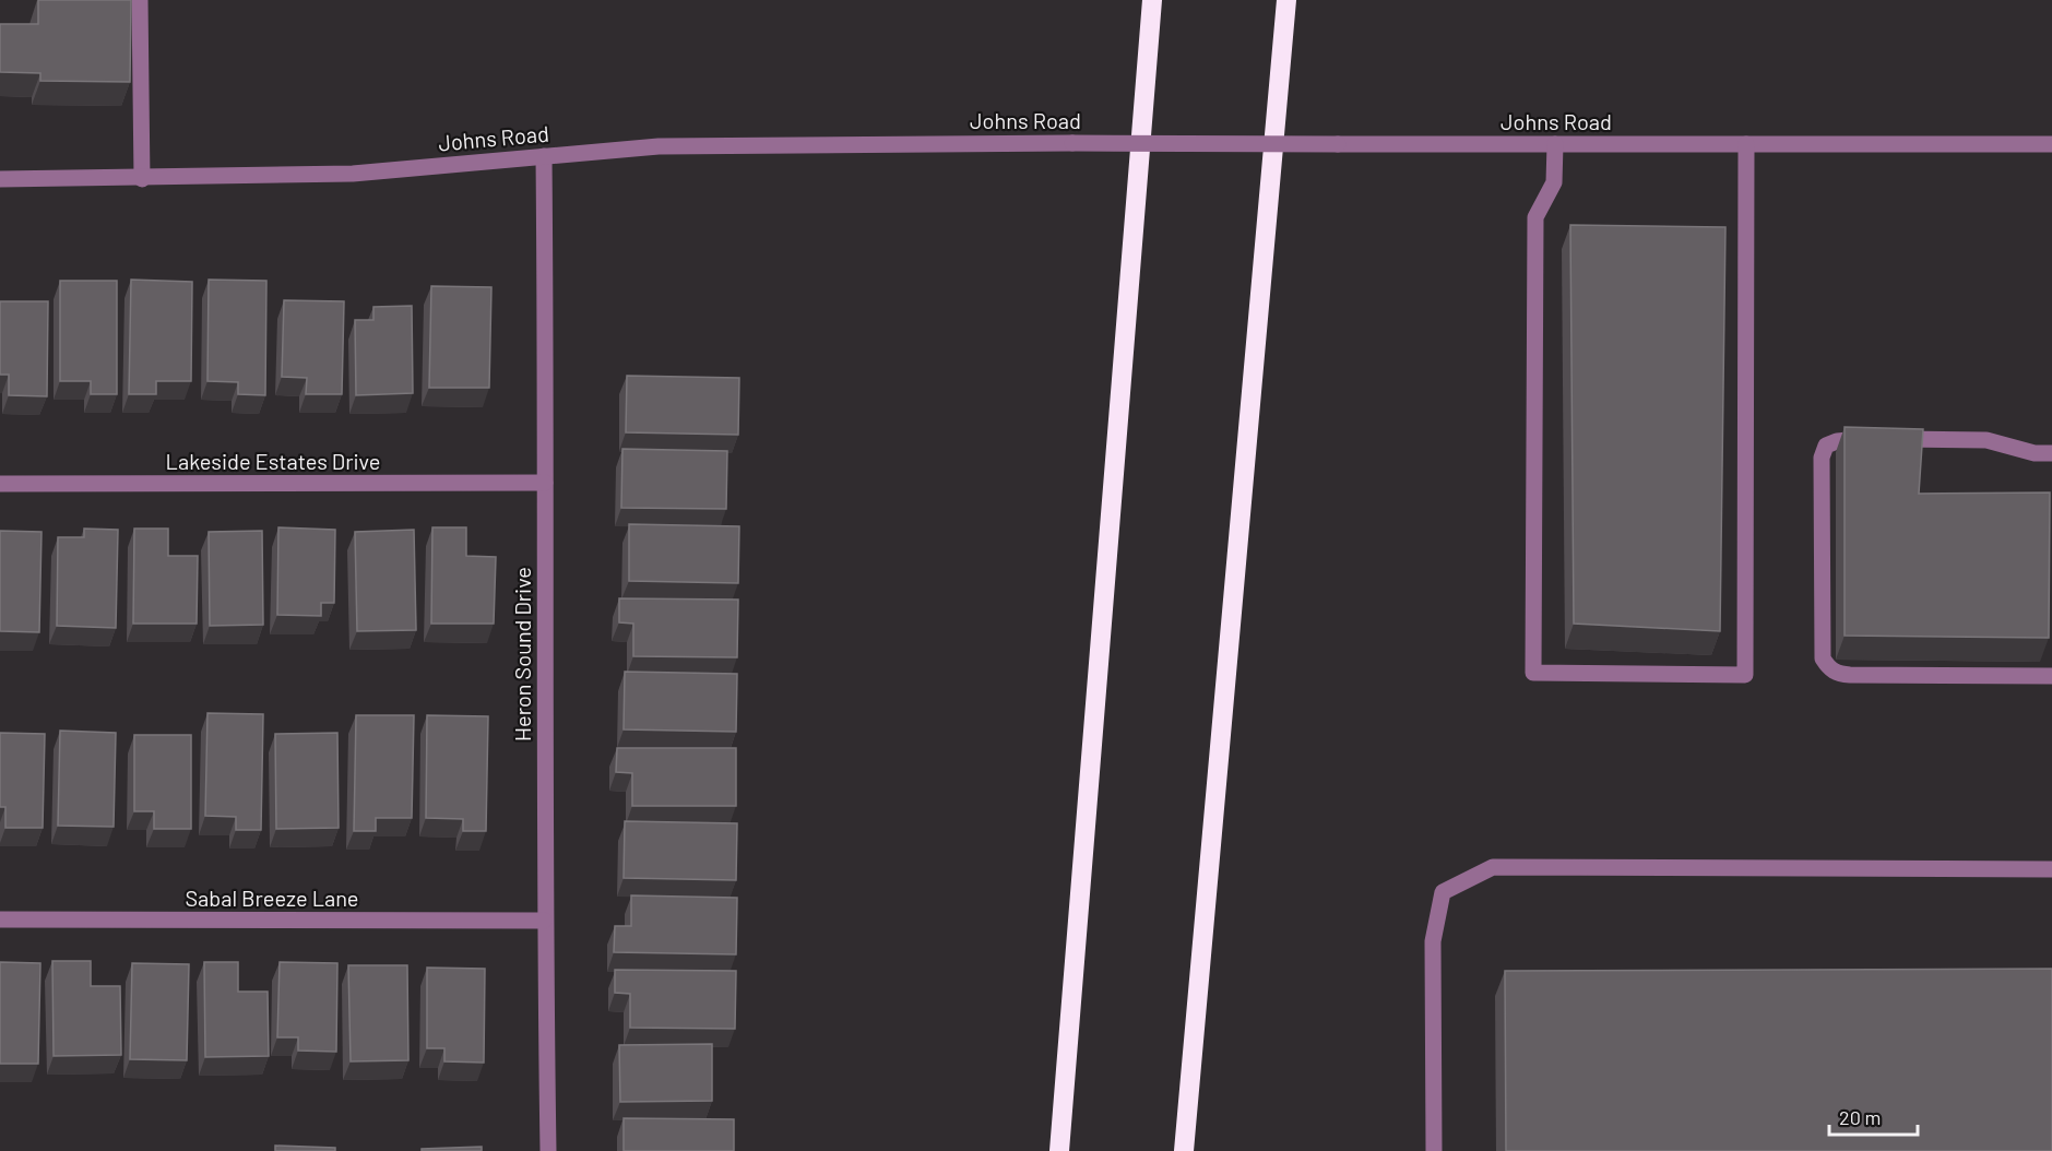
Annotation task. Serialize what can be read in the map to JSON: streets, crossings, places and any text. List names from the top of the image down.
{
  "streets": {
    "street": [
      "Johns Road",
      "Lakeside Estates Drive",
      "Heron Sound Drive",
      "Sabal Breeze Lane"
    ]
  },
  "crossings": [
    ["Johns Road", "Heron Sound Drive"],
    ["Lakeside Estates Drive", "Heron Sound Drive"],
    ["Heron Sound Drive", "Sabal Breeze Lane"]
  ],
  "scale_bar": "20 m"
}
